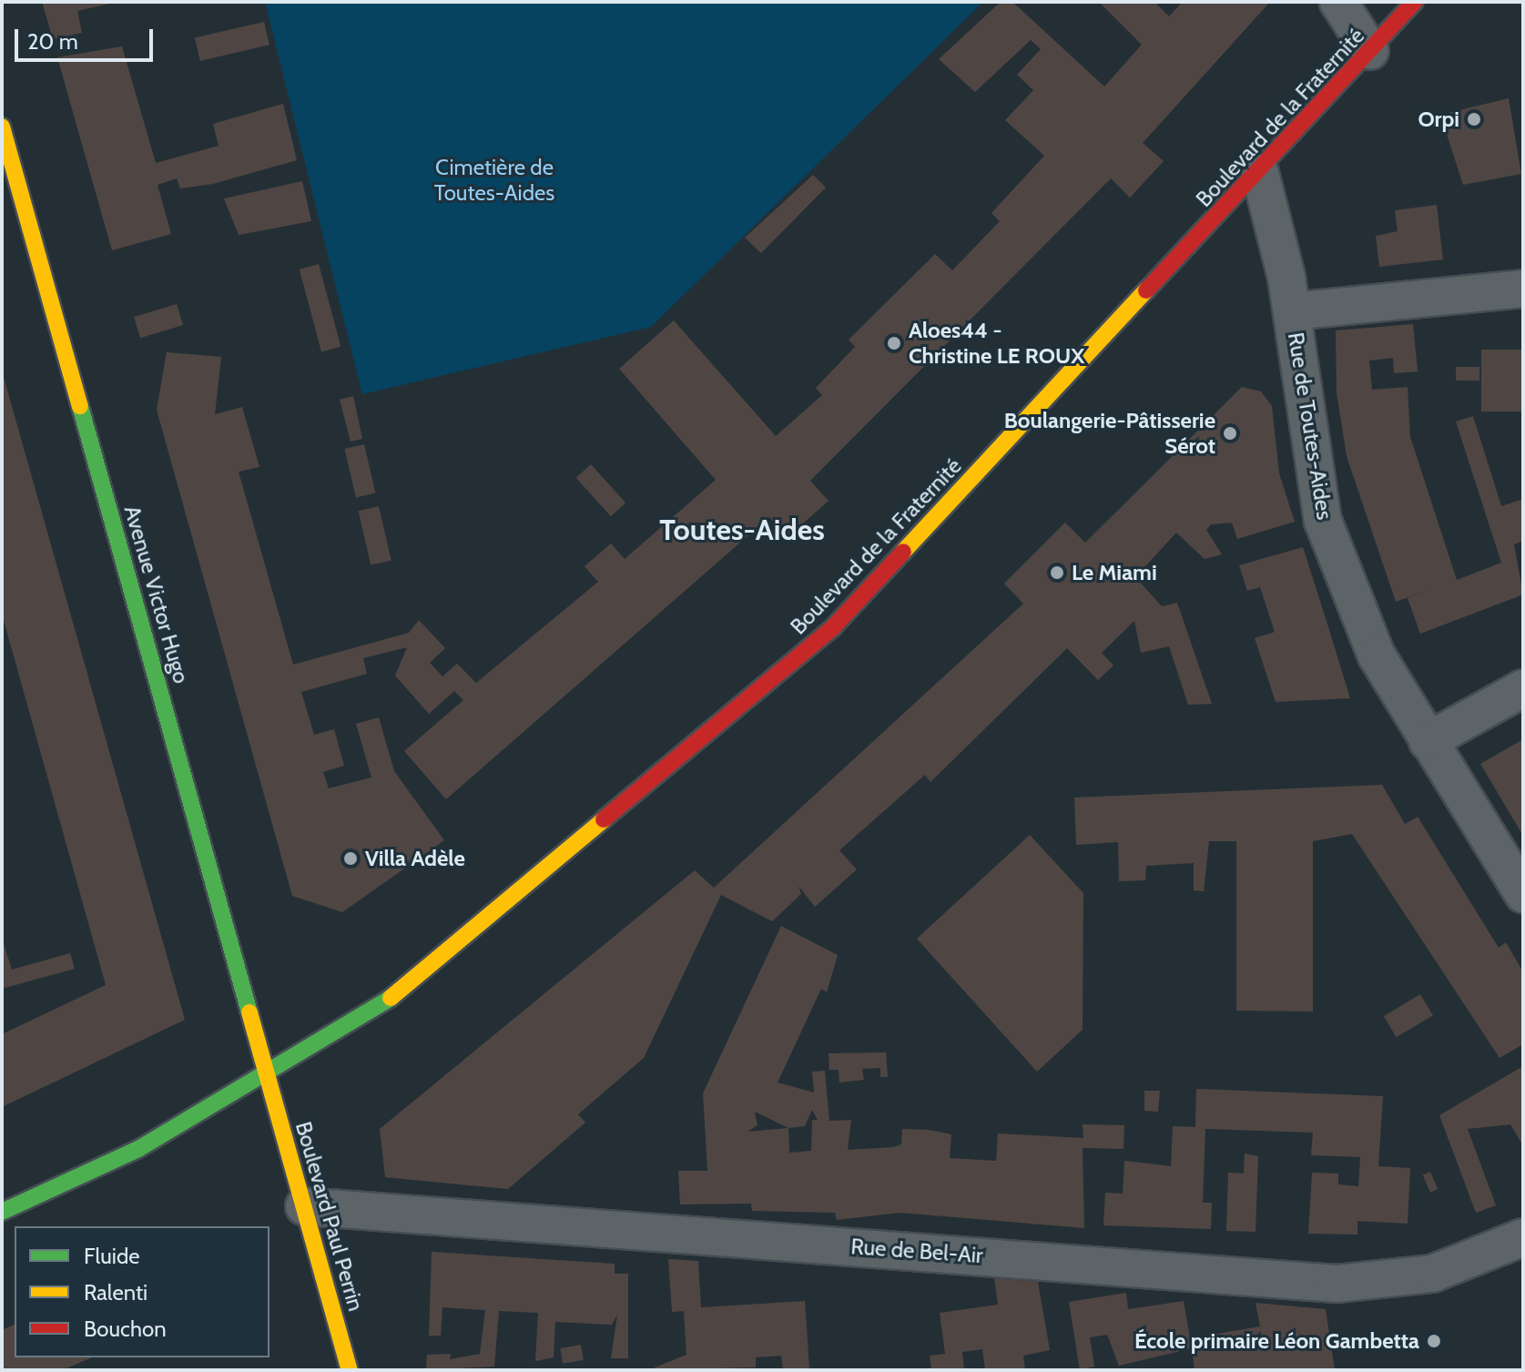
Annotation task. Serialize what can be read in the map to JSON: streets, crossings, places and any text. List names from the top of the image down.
{
  "streets": {
    "main road": ["Boulevard de la Fraternité", "Avenue Victor Hugo", "Boulevard Paul Perrin"],
    "street": ["Rue de Toutes-Aides", "Rue de Bel-Air"]
  },
  "crossings": [
    ["Boulevard de la Fraternité", "Rue de Toutes-Aides"],
    ["Boulevard de la Fraternité", "Avenue Victor Hugo"],
    ["Boulevard de la Fraternité", "Boulevard Paul Perrin"],
    ["Avenue Victor Hugo", "Boulevard Paul Perrin"],
    ["Boulevard Paul Perrin", "Rue de Bel-Air"]
  ],
  "districts": ["Toutes-Aides"],
  "parks": ["Cimetière de Toutes-Aides"],
  "places": [
    "Orpi",
    "Aloes44 - Christine LE ROUX",
    "Boulangerie-Pâtisserie Sérot",
    "Le Miami",
    "Villa Adèle",
    "École primaire Léon Gambetta"
  ],
  "legend": ["Fluide", "Ralenti", "Bouchon"],
  "scale_bar": "20 m"
}
